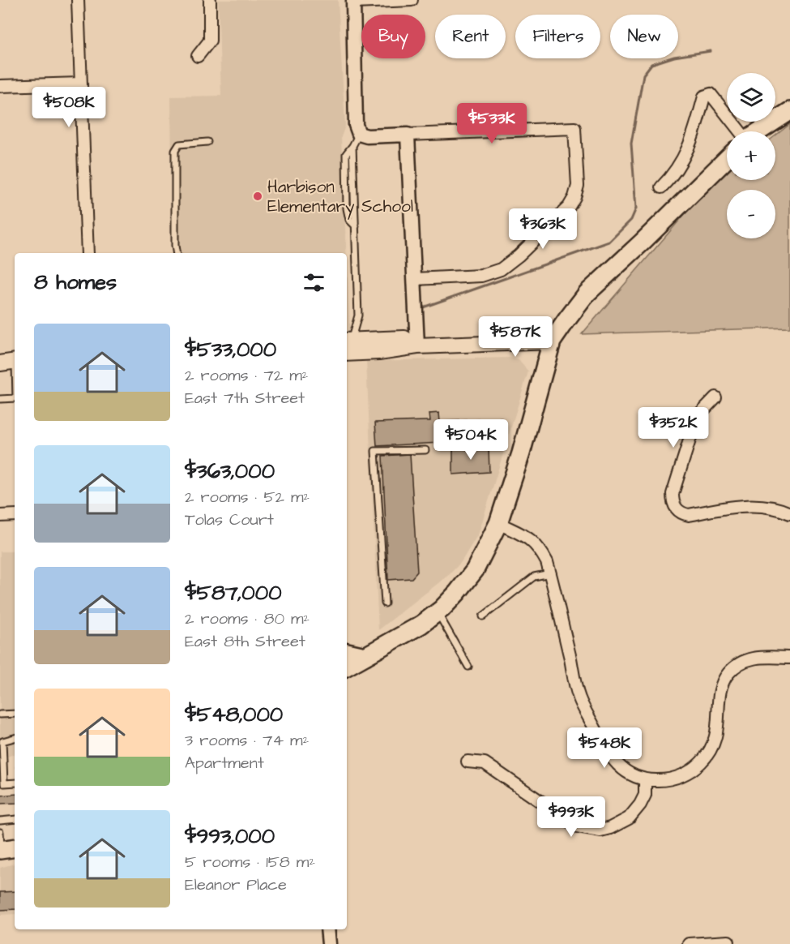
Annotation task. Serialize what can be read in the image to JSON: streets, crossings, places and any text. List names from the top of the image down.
{
  "places": ["Harbison Elementary School"],
  "page": {
    "chip": [
      "Buy",
      "Rent",
      "Filters",
      "New"
    ],
    "map_buttons": ["+", "−"],
    "price": [
      "$508K",
      "$533K",
      "$363K",
      "$587K",
      "$352K",
      "$504K",
      "$548K",
      "$993K"
    ],
    "heading": "8 homes",
    "list": [
      {
        "name": "$533,000",
        "note": "2 rooms · 72 m² · East 7th Street"
      },
      {
        "name": "$363,000",
        "note": "2 rooms · 52 m² · Tolas Court"
      },
      {
        "name": "$587,000",
        "note": "2 rooms · 80 m² · East 8th Street"
      },
      {
        "name": "$548,000",
        "note": "3 rooms · 74 m² · Apartment"
      },
      {
        "name": "$993,000",
        "note": "5 rooms · 158 m² · Eleanor Place"
      }
    ]
  }
}
